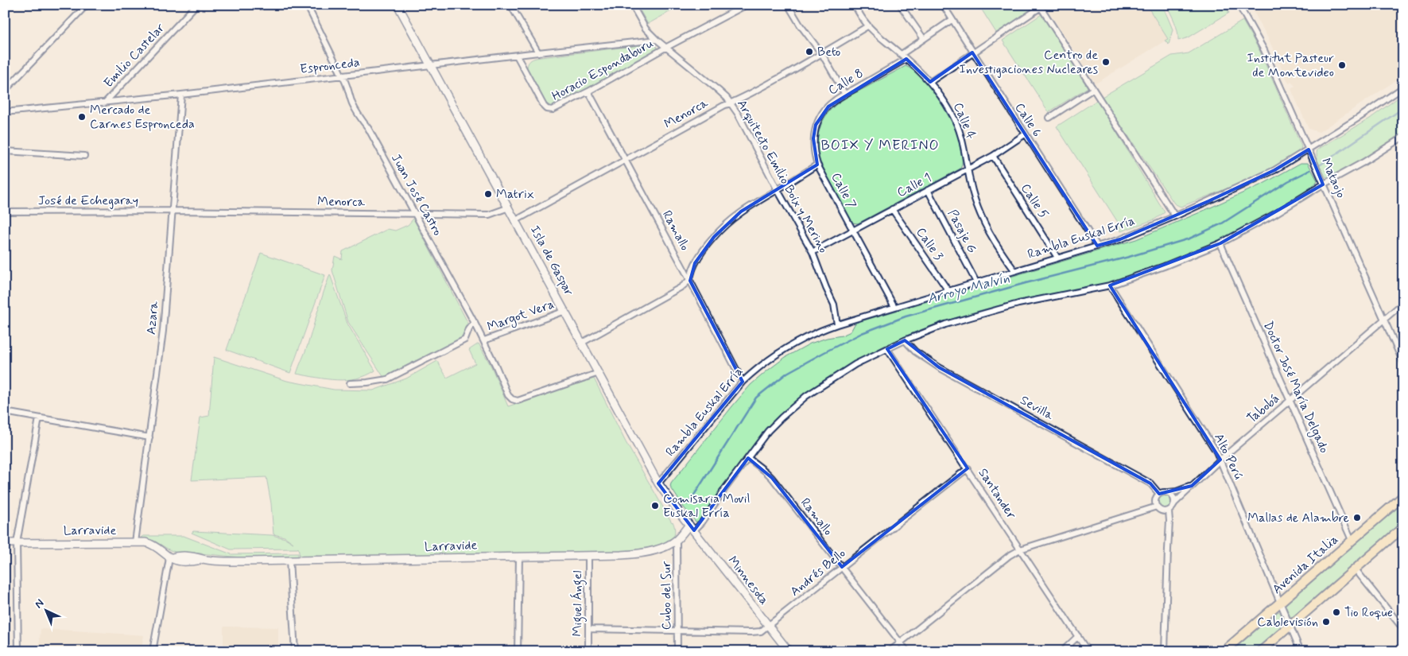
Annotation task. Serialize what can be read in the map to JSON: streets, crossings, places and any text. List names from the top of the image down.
{
  "streets": {
    "main road": ["Avenida Italia"],
    "street": [
      "Emilio Castelar",
      "Espronceda",
      "Horacio Espondaburu",
      "Calle 8",
      "Menorca",
      "Calle 6",
      "Calle 4",
      "Arquitecto Emilio Boix y Merino",
      "Mataojo",
      "Calle 1",
      "Calle 7",
      "Juan José Castro",
      "José de Echegaray",
      "Calle 5",
      "Ramallo",
      "Pasaje G",
      "Rambla Euskal Erría",
      "Calle 3",
      "Isla de Gaspar",
      "Margot Vera",
      "Azara",
      "Doctor José María Delgado",
      "Sevilla",
      "Tabobá",
      "Alto Perú",
      "Santander",
      "Larravide",
      "Andrés Bello",
      "Minnesota",
      "Cubo del Sur",
      "Miguel Ángel"
    ]
  },
  "crossings": [
    ["Emilio Castelar", "Espronceda"],
    ["Espronceda", "Horacio Espondaburu"],
    ["Espronceda", "Arquitecto Emilio Boix y Merino"],
    ["Espronceda", "Juan José Castro"],
    ["Espronceda", "Isla de Gaspar"],
    ["Espronceda", "Azara"],
    ["Horacio Espondaburu", "Arquitecto Emilio Boix y Merino"],
    ["Horacio Espondaburu", "Ramallo"],
    ["Calle 8", "Calle 4"],
    ["Calle 8", "Calle 7"],
    ["Menorca", "Calle 4"],
    ["Menorca", "Arquitecto Emilio Boix y Merino"],
    ["Menorca", "Juan José Castro"],
    ["Menorca", "José de Echegaray"],
    ["Menorca", "Ramallo"],
    ["Menorca", "Isla de Gaspar"],
    ["Menorca", "Azara"],
    ["Calle 6", "Calle 1"],
    ["Calle 6", "Rambla Euskal Erría"],
    ["Calle 4", "Calle 1"],
    ["Calle 4", "Rambla Euskal Erría"],
    ["Arquitecto Emilio Boix y Merino", "Calle 1"],
    ["Arquitecto Emilio Boix y Merino", "Rambla Euskal Erría"],
    ["Mataojo", "Rambla Euskal Erría"],
    ["Mataojo", "Tabobá"],
    ["Calle 1", "Calle 7"],
    ["Calle 1", "Calle 5"],
    ["Calle 1", "Pasaje G"],
    ["Calle 1", "Calle 3"],
    ["Calle 7", "Rambla Euskal Erría"],
    ["Juan José Castro", "Isla de Gaspar"],
    ["Juan José Castro", "Margot Vera"],
    ["José de Echegaray", "Azara"],
    ["Calle 5", "Rambla Euskal Erría"],
    ["Ramallo", "Rambla Euskal Erría"],
    ["Ramallo", "Andrés Bello"],
    ["Pasaje G", "Rambla Euskal Erría"],
    ["Rambla Euskal Erría", "Calle 3"],
    ["Rambla Euskal Erría", "Isla de Gaspar"],
    ["Isla de Gaspar", "Margot Vera"],
    ["Isla de Gaspar", "Larravide"],
    ["Isla de Gaspar", "Minnesota"],
    ["Azara", "Larravide"],
    ["Doctor José María Delgado", "Tabobá"],
    ["Doctor José María Delgado", "Avenida Italia"],
    ["Sevilla", "Tabobá"],
    ["Tabobá", "Alto Perú"],
    ["Alto Perú", "Avenida Italia"],
    ["Santander", "Andrés Bello"],
    ["Larravide", "Minnesota"],
    ["Larravide", "Cubo del Sur"],
    ["Larravide", "Miguel Ángel"],
    ["Andrés Bello", "Minnesota"],
    ["Andrés Bello", "Cubo del Sur"],
    ["Andrés Bello", "Miguel Ángel"]
  ],
  "districts": ["BOIX Y MERINO"],
  "water": ["Arroyo Malvín"],
  "places": [
    "Beto",
    "Centro de Investigaciones Nucleares",
    "Institut Pasteur de Montevideo",
    "Mercado de Carnes Espronceda",
    "Matrix",
    "Comisaria Movil Euskal Erría",
    "Mallas de Alambre",
    "Tio Roque",
    "Cablevisión"
  ],
  "north": "top left"
}
